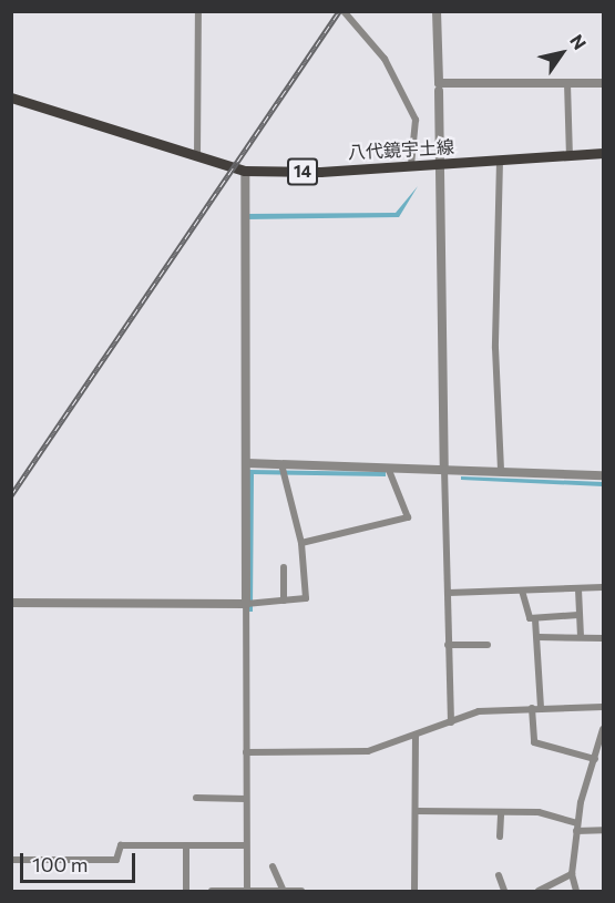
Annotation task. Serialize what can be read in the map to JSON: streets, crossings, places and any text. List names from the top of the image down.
{
  "streets": {
    "main road": ["八代鏡宇土線", "14"]
  },
  "scale_bar": "100 m",
  "north": "top right"
}
